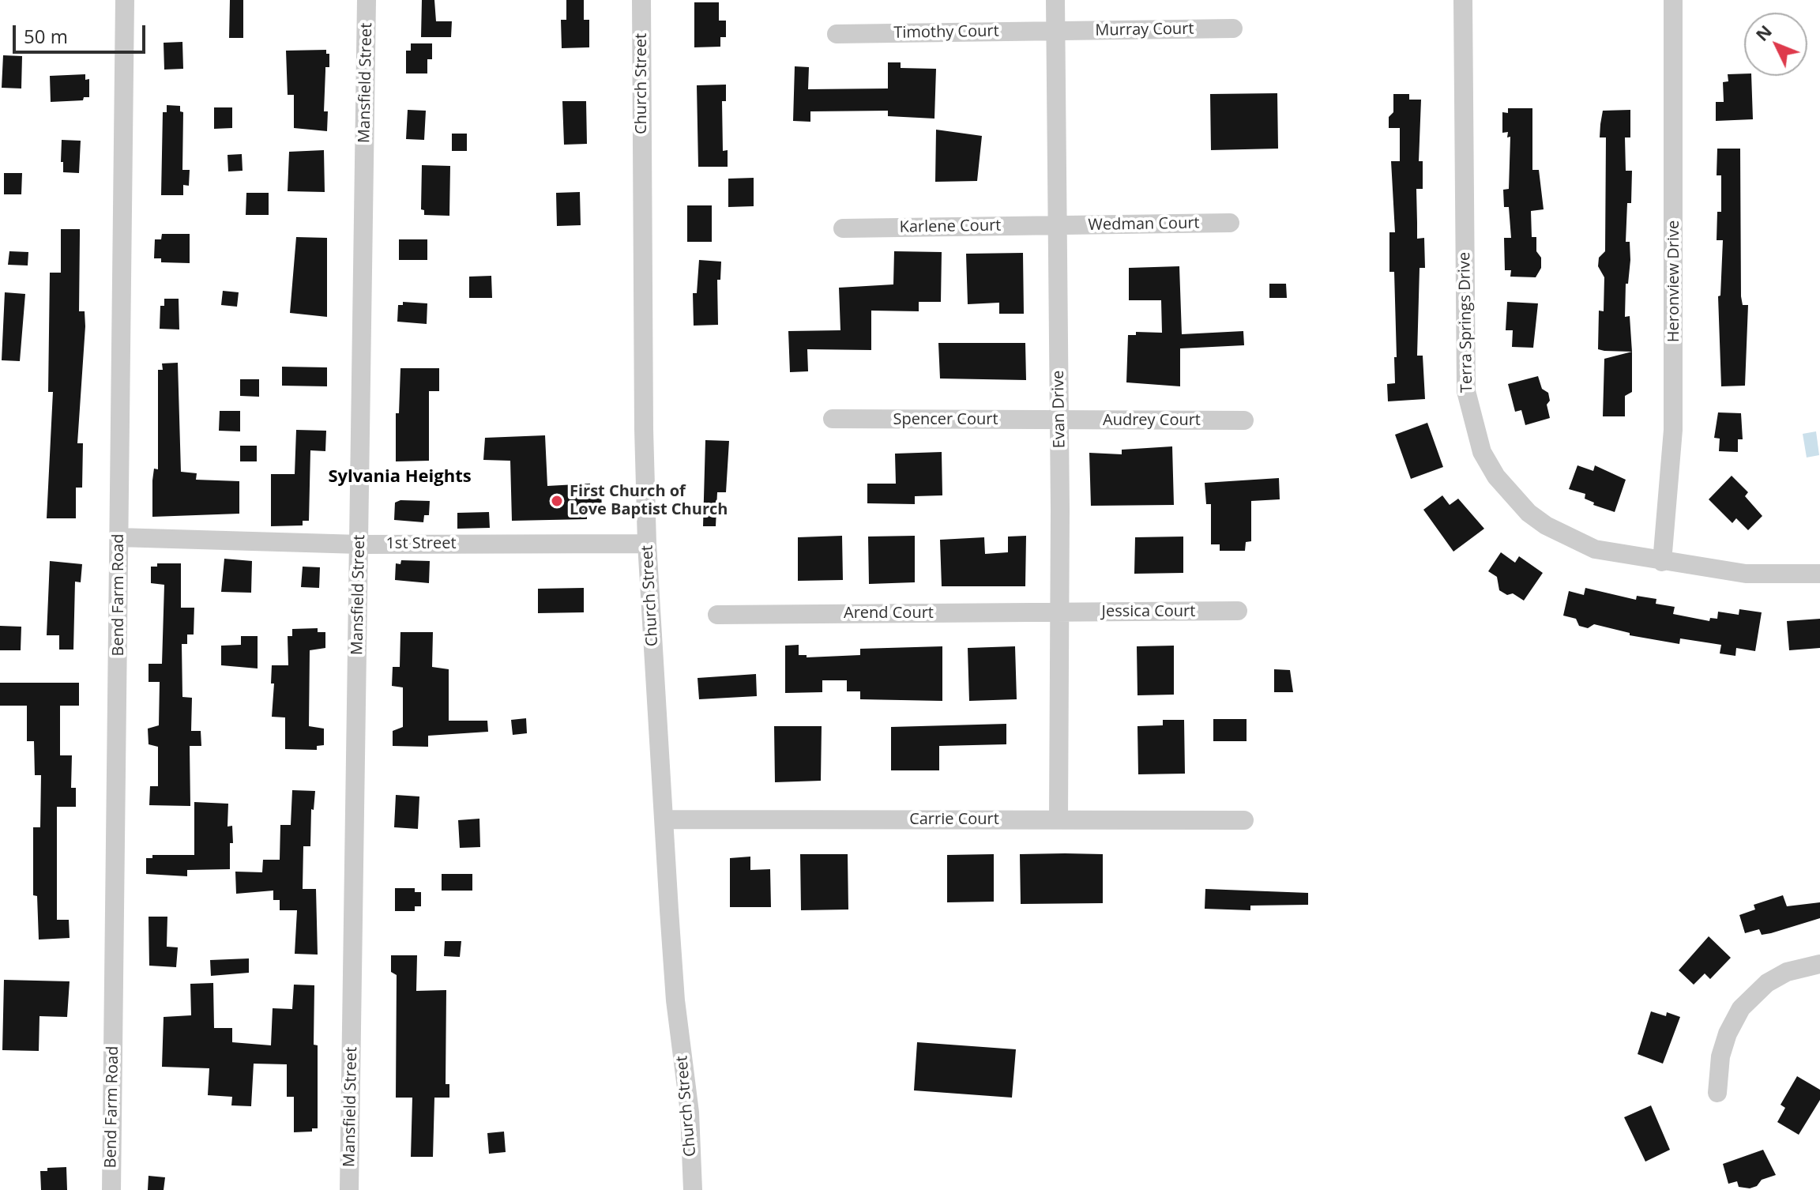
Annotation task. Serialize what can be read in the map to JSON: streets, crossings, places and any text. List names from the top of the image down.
{
  "streets": {
    "street": [
      "Murray Court",
      "Timothy Court",
      "Mansfield Street",
      "Church Street",
      "Wedman Court",
      "Karlene Court",
      "Heronview Drive",
      "Terra Springs Drive",
      "Evan Drive",
      "Spencer Court",
      "Audrey Court",
      "1st Street",
      "Bend Farm Road",
      "Jessica Court",
      "Arend Court",
      "Carrie Court"
    ]
  },
  "crossings": [
    ["Murray Court", "Timothy Court"],
    ["Murray Court", "Evan Drive"],
    ["Timothy Court", "Evan Drive"],
    ["Mansfield Street", "1st Street"],
    ["Church Street", "1st Street"],
    ["Church Street", "Carrie Court"],
    ["Wedman Court", "Karlene Court"],
    ["Wedman Court", "Evan Drive"],
    ["Karlene Court", "Evan Drive"],
    ["Heronview Drive", "Terra Springs Drive"],
    ["Evan Drive", "Spencer Court"],
    ["Evan Drive", "Audrey Court"],
    ["Evan Drive", "Jessica Court"],
    ["Evan Drive", "Arend Court"],
    ["Evan Drive", "Carrie Court"],
    ["Spencer Court", "Audrey Court"],
    ["1st Street", "Bend Farm Road"],
    ["Jessica Court", "Arend Court"]
  ],
  "districts": ["Sylvania Heights"],
  "places": ["First Church of Love Baptist Church"],
  "scale_bar": "50 m",
  "north": "top left"
}
